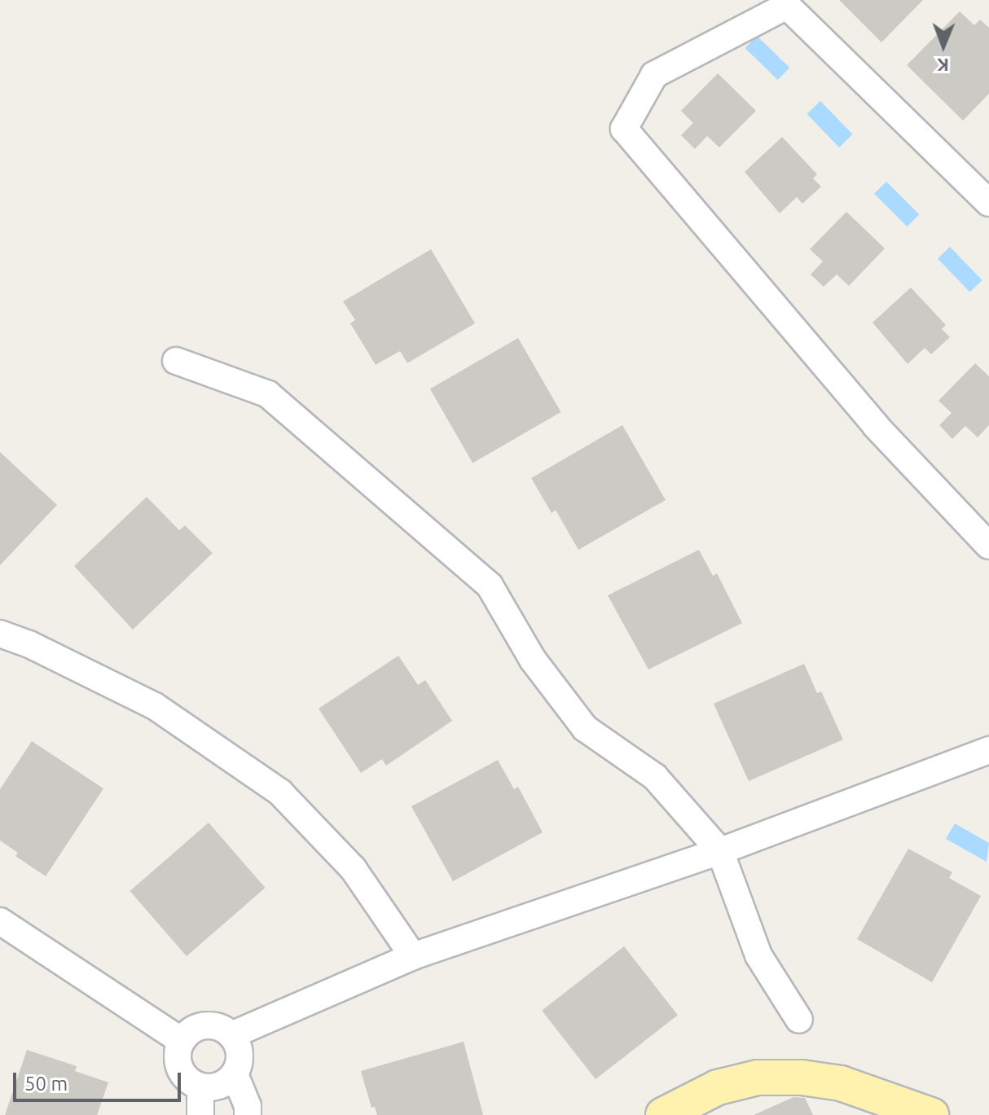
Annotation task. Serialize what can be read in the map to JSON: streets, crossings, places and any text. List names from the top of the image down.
{
  "scale_bar": "50 m",
  "north": "bottom"
}
